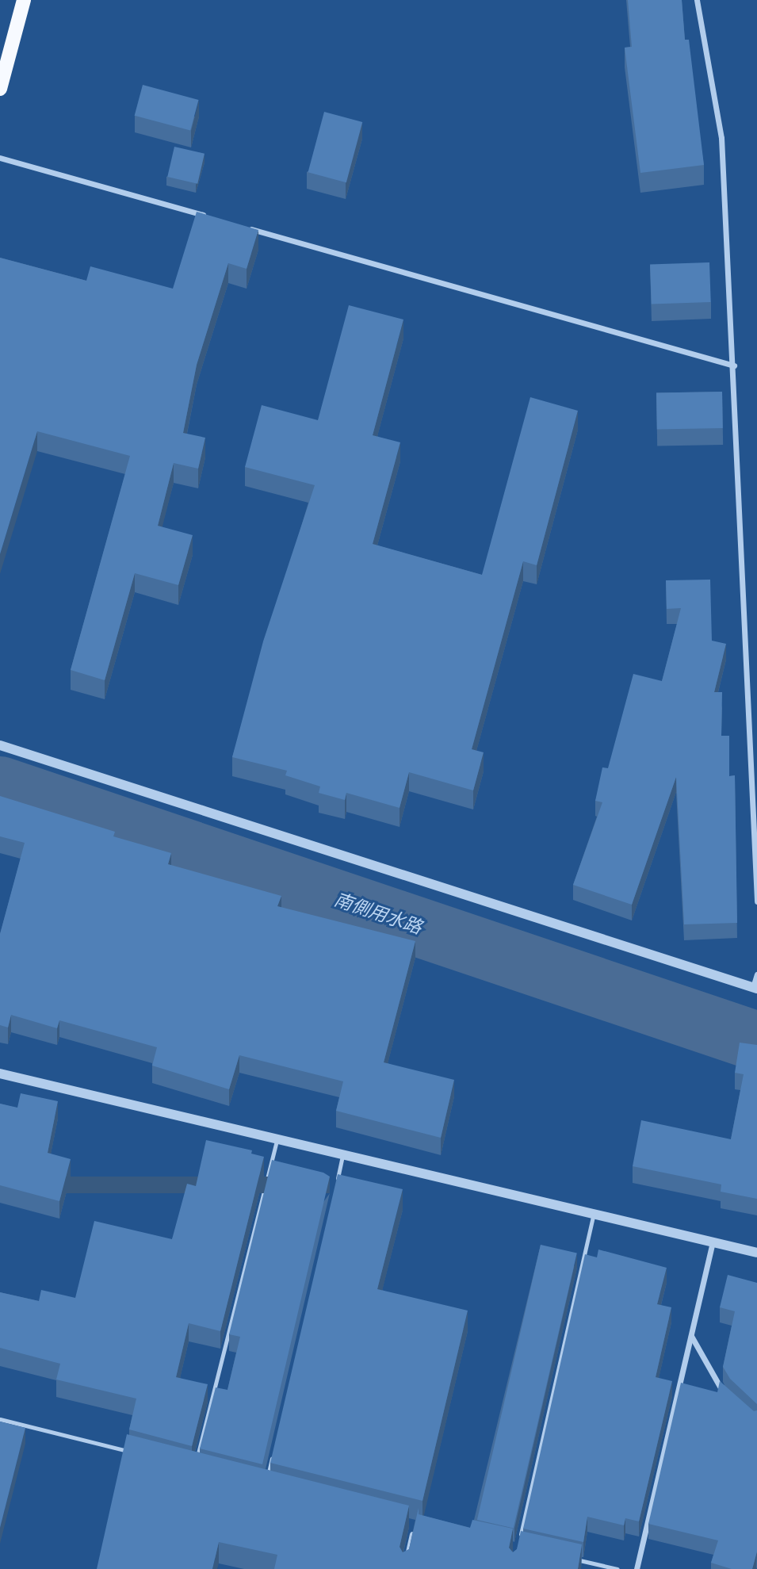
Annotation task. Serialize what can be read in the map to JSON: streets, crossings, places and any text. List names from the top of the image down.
{
  "water": ["南側用水路"]
}
